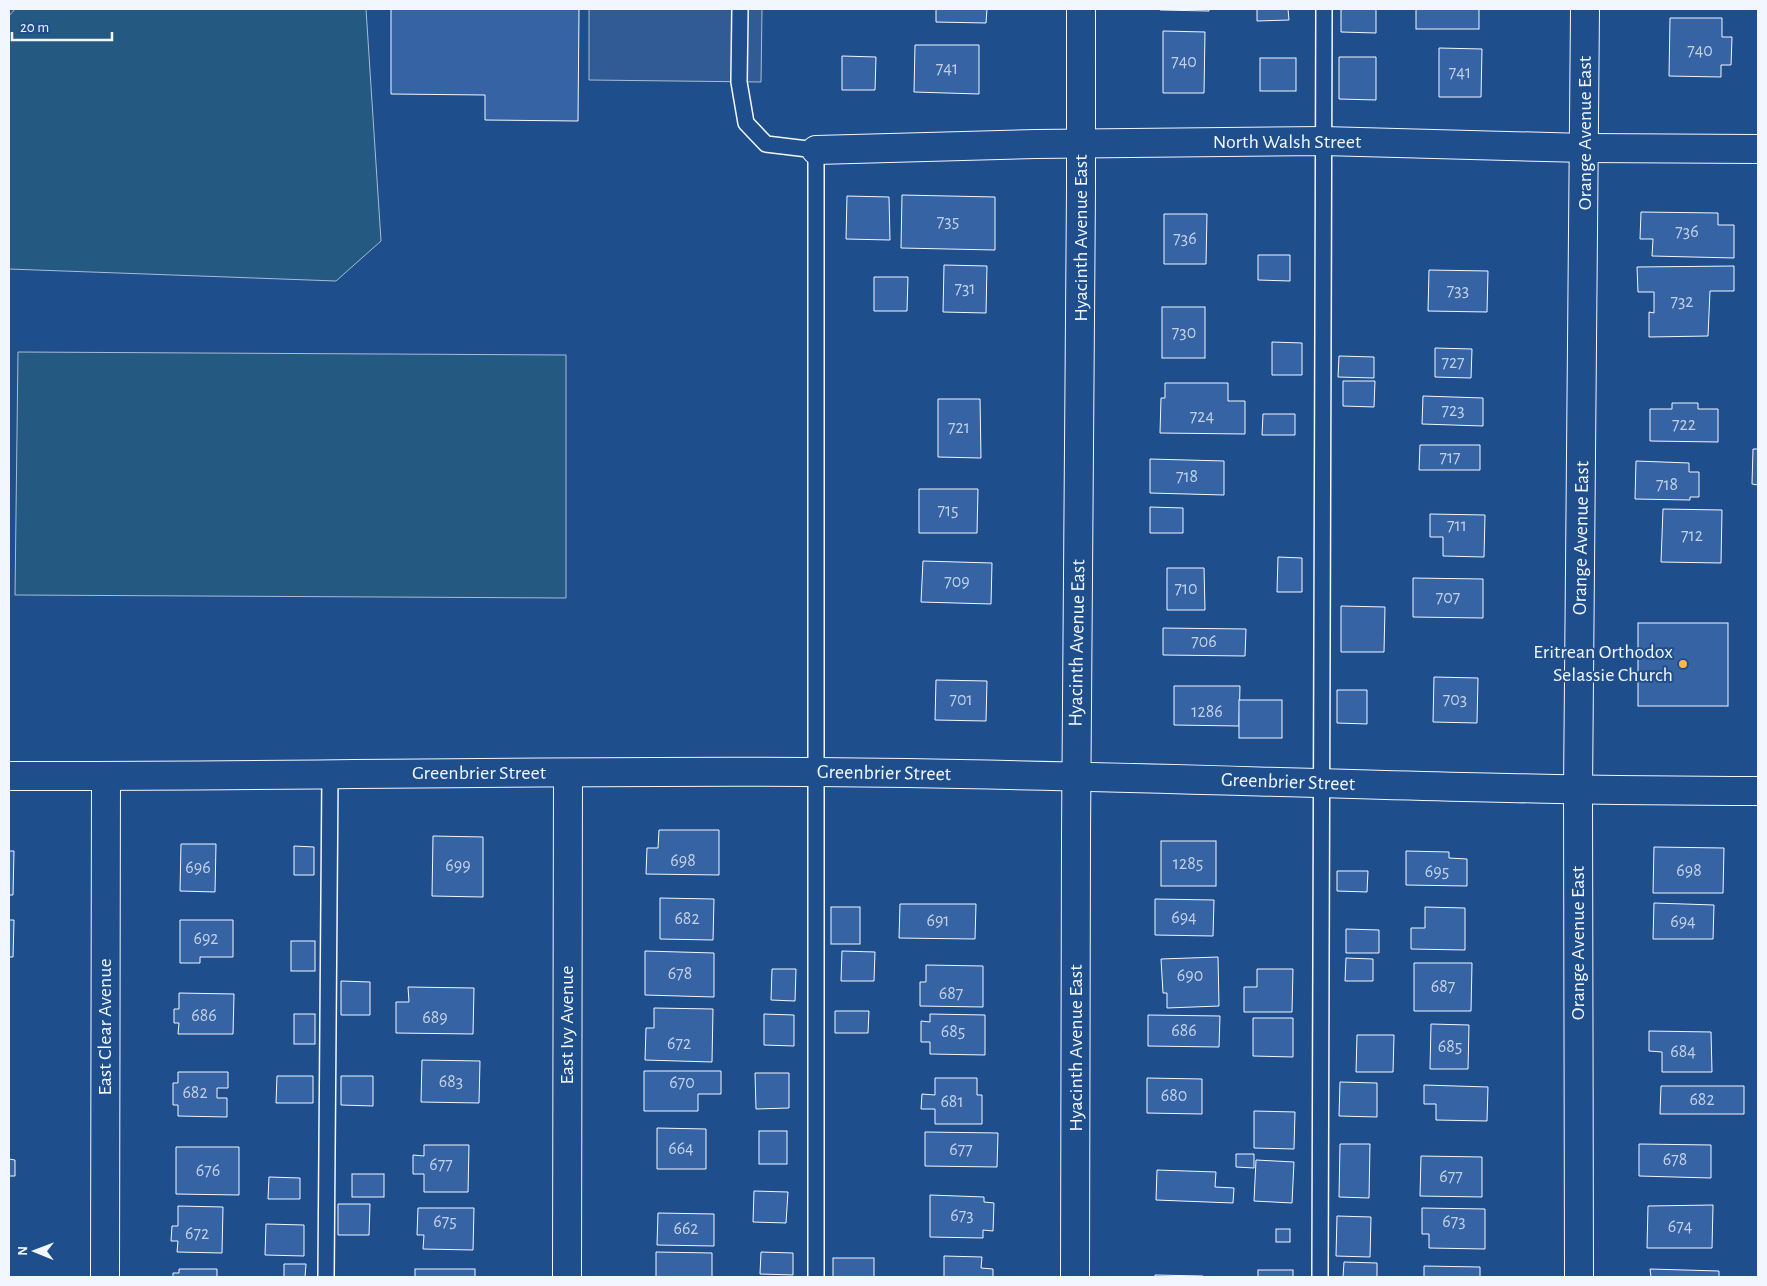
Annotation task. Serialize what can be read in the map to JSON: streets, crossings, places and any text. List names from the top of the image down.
{
  "streets": {
    "street": [
      "Orange Avenue East",
      "North Walsh Street",
      "Hyacinth Avenue East",
      "Greenbrier Street",
      "East Ivy Avenue",
      "East Clear Avenue"
    ]
  },
  "crossings": [
    ["Orange Avenue East", "North Walsh Street"],
    ["Orange Avenue East", "Greenbrier Street"],
    ["North Walsh Street", "Hyacinth Avenue East"],
    ["Hyacinth Avenue East", "Greenbrier Street"],
    ["Greenbrier Street", "East Ivy Avenue"],
    ["Greenbrier Street", "East Clear Avenue"]
  ],
  "places": ["Eritrean Orthodox Selassie Church"],
  "house_numbers": [
    "740",
    "740",
    "741",
    "741",
    "735",
    "736",
    "736",
    "731",
    "733",
    "732",
    "730",
    "727",
    "723",
    "724",
    "722",
    "721",
    "717",
    "718",
    "718",
    "715",
    "711",
    "712",
    "709",
    "710",
    "707",
    "706",
    "701",
    "703",
    "1286",
    "698",
    "1285",
    "699",
    "696",
    "698",
    "695",
    "694",
    "682",
    "691",
    "694",
    "692",
    "678",
    "690",
    "687",
    "687",
    "686",
    "689",
    "686",
    "685",
    "672",
    "685",
    "684",
    "683",
    "670",
    "682",
    "680",
    "682",
    "681",
    "664",
    "677",
    "678",
    "677",
    "676",
    "677",
    "673",
    "675",
    "673",
    "674",
    "662",
    "672"
  ],
  "scale_bar": "20 m",
  "north": "left"
}
